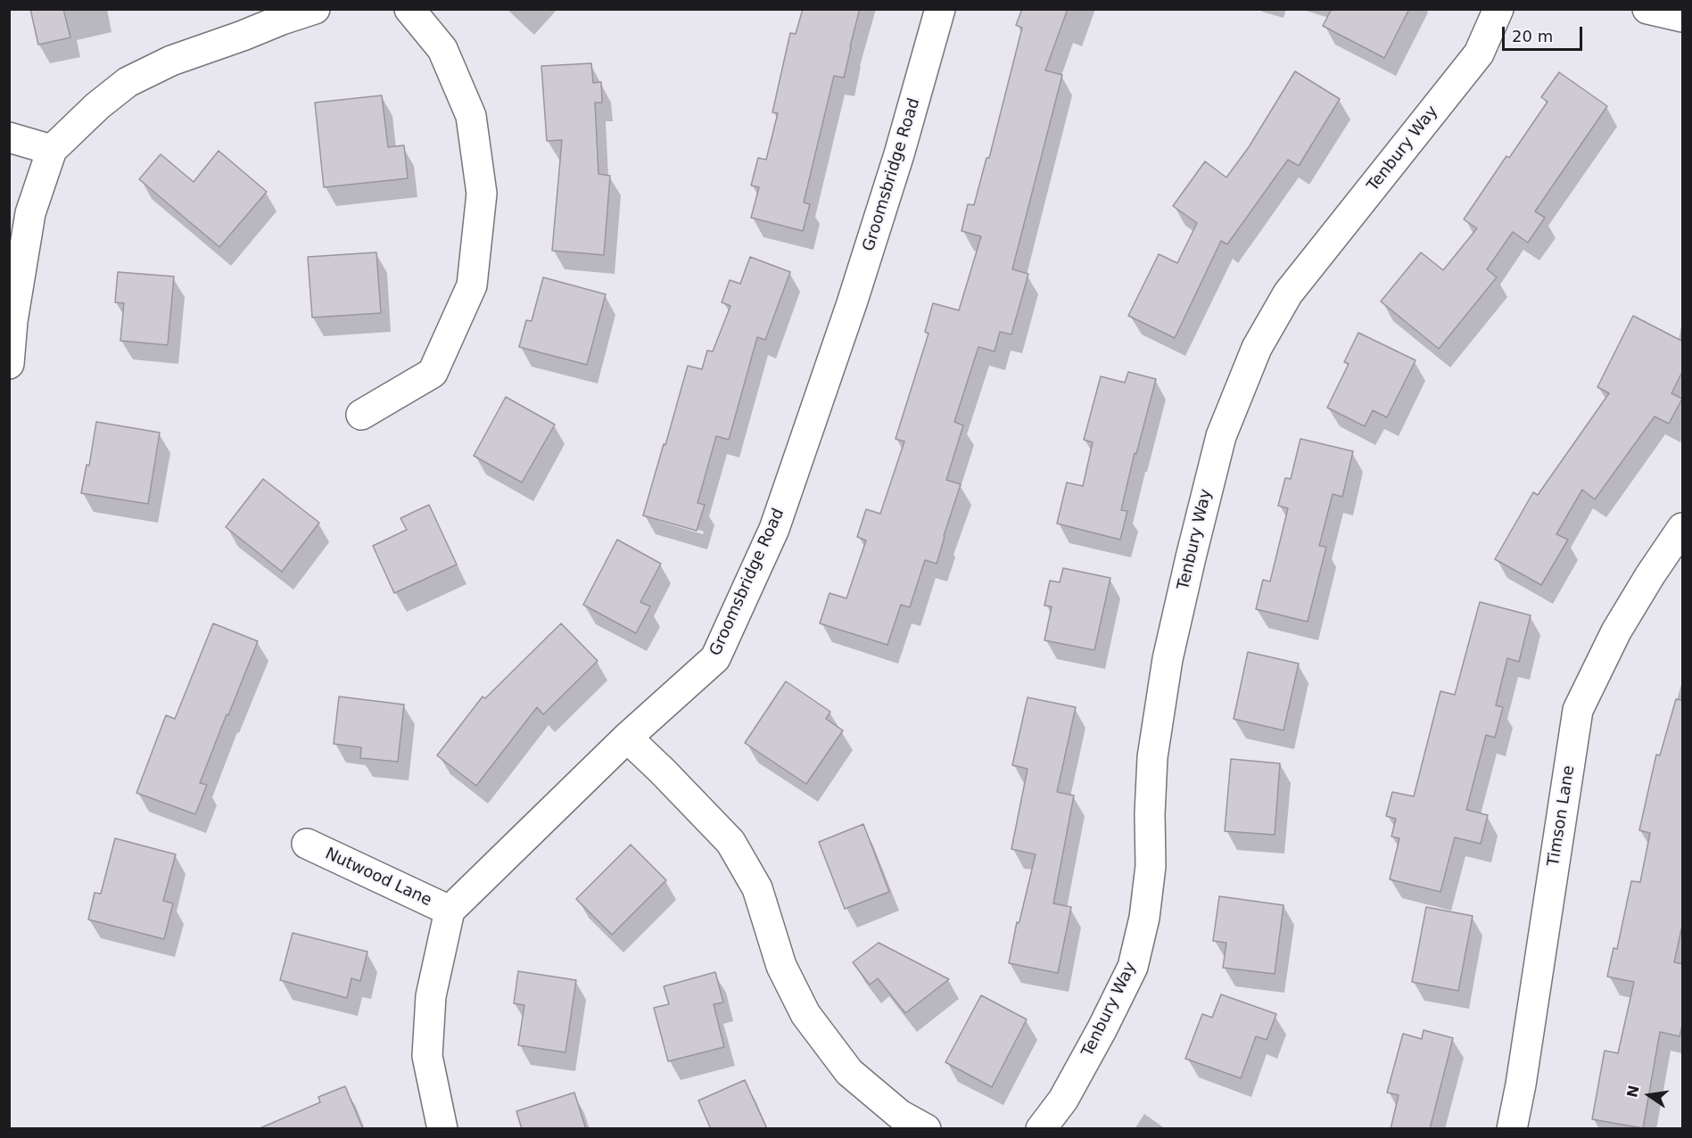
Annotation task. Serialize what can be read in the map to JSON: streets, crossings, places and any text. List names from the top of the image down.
{
  "streets": {
    "street": [
      "Tenbury Way",
      "Groomsbridge Road",
      "Timson Lane",
      "Nutwood Lane"
    ]
  },
  "crossings": [
    ["Groomsbridge Road", "Nutwood Lane"]
  ],
  "scale_bar": "20 m",
  "north": "left"
}
